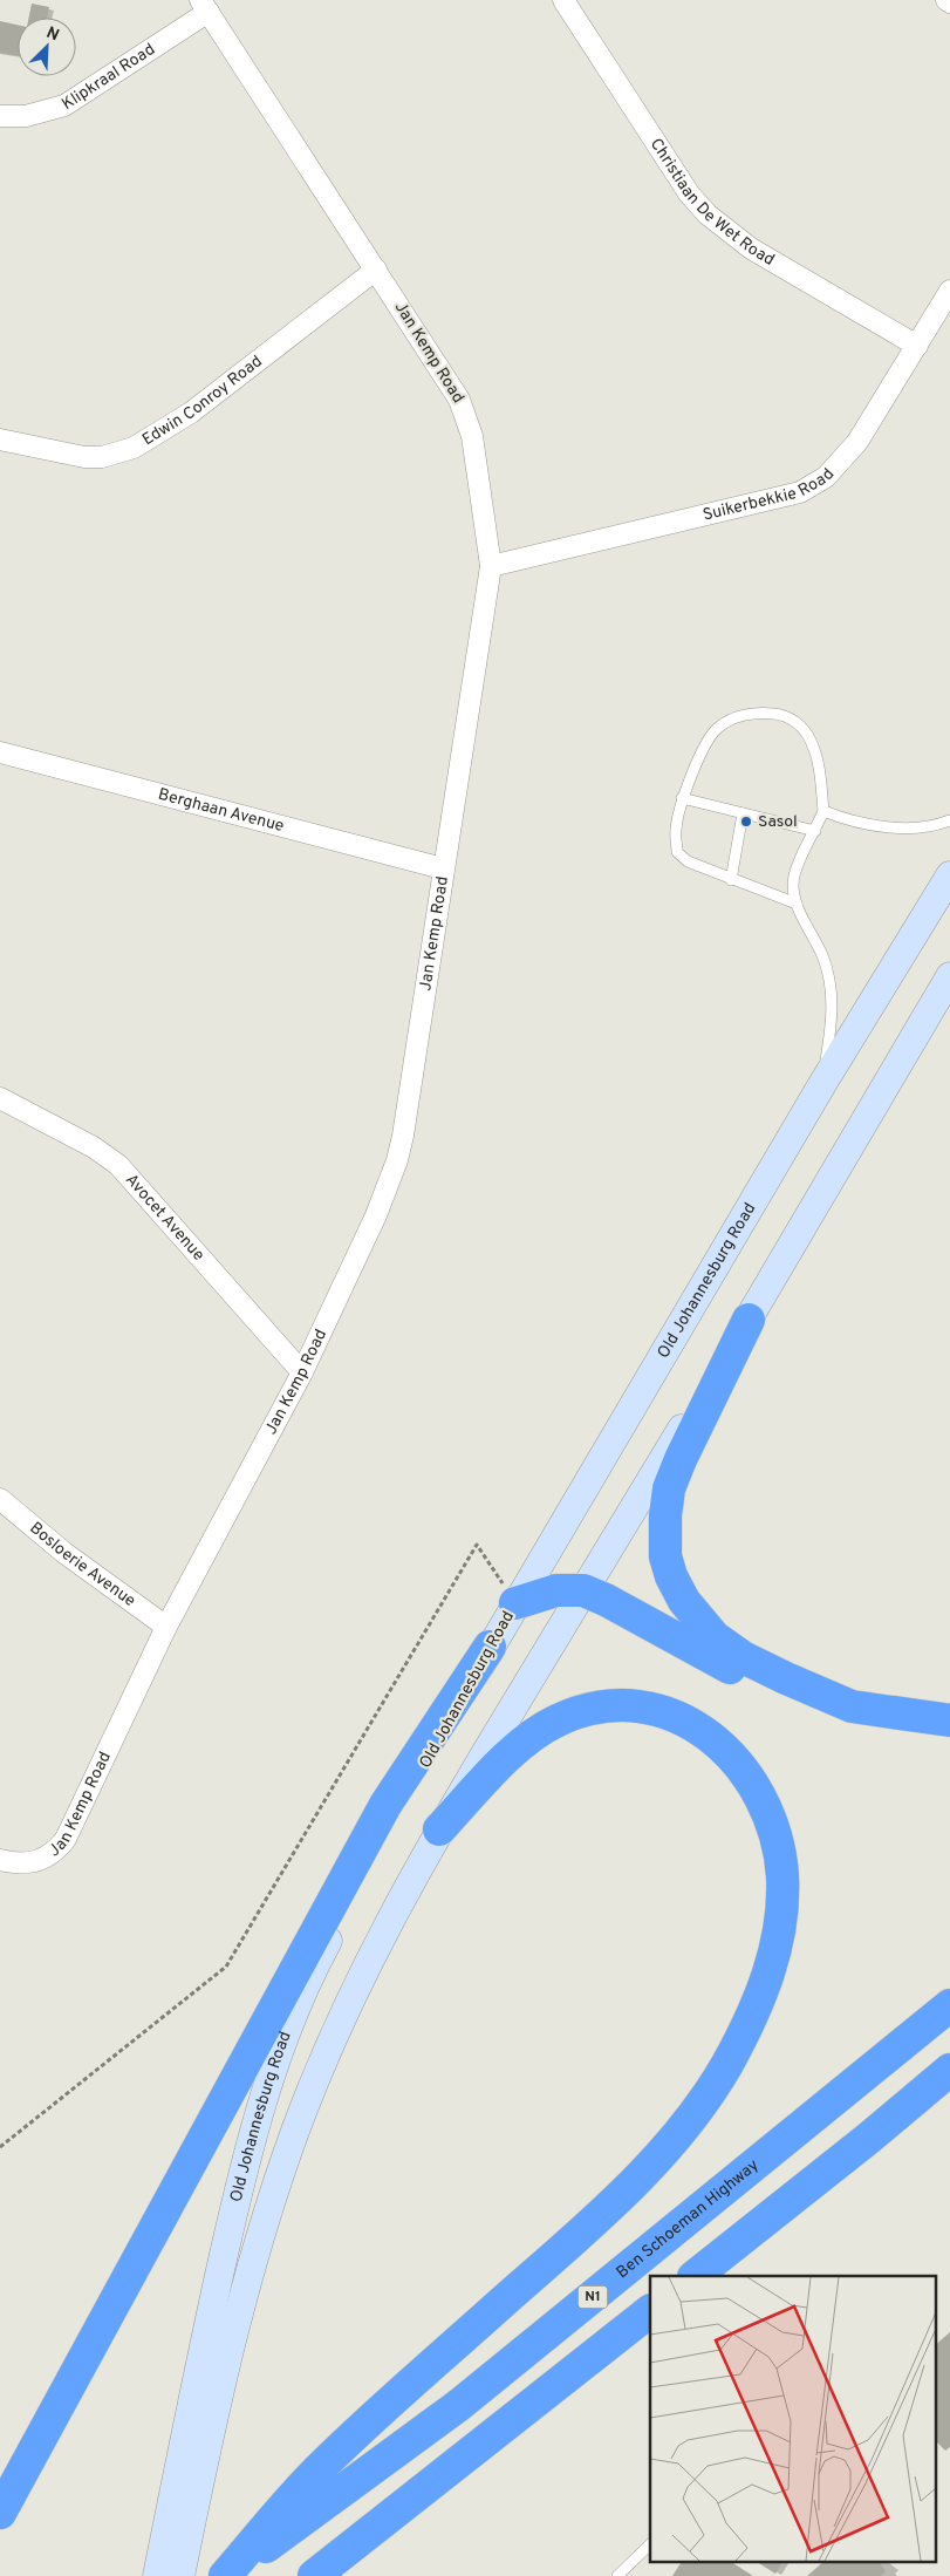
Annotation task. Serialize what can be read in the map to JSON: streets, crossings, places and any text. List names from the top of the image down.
{
  "streets": {
    "highway": ["Ben Schoeman Highway", "N1"],
    "main road": ["Old Johannesburg Road"],
    "street": [
      "Klipkraal Road",
      "Christiaan De Wet Road",
      "Jan Kemp Road",
      "Edwin Conroy Road",
      "Suikerbekkie Road",
      "Berghaan Avenue",
      "Avocet Avenue",
      "Bosloerie Avenue"
    ]
  },
  "crossings": [
    ["Klipkraal Road", "Jan Kemp Road"],
    ["Christiaan De Wet Road", "Suikerbekkie Road"],
    ["Jan Kemp Road", "Edwin Conroy Road"],
    ["Jan Kemp Road", "Suikerbekkie Road"],
    ["Jan Kemp Road", "Berghaan Avenue"],
    ["Jan Kemp Road", "Avocet Avenue"],
    ["Jan Kemp Road", "Bosloerie Avenue"]
  ],
  "places": ["Sasol"],
  "north": "top right"
}
